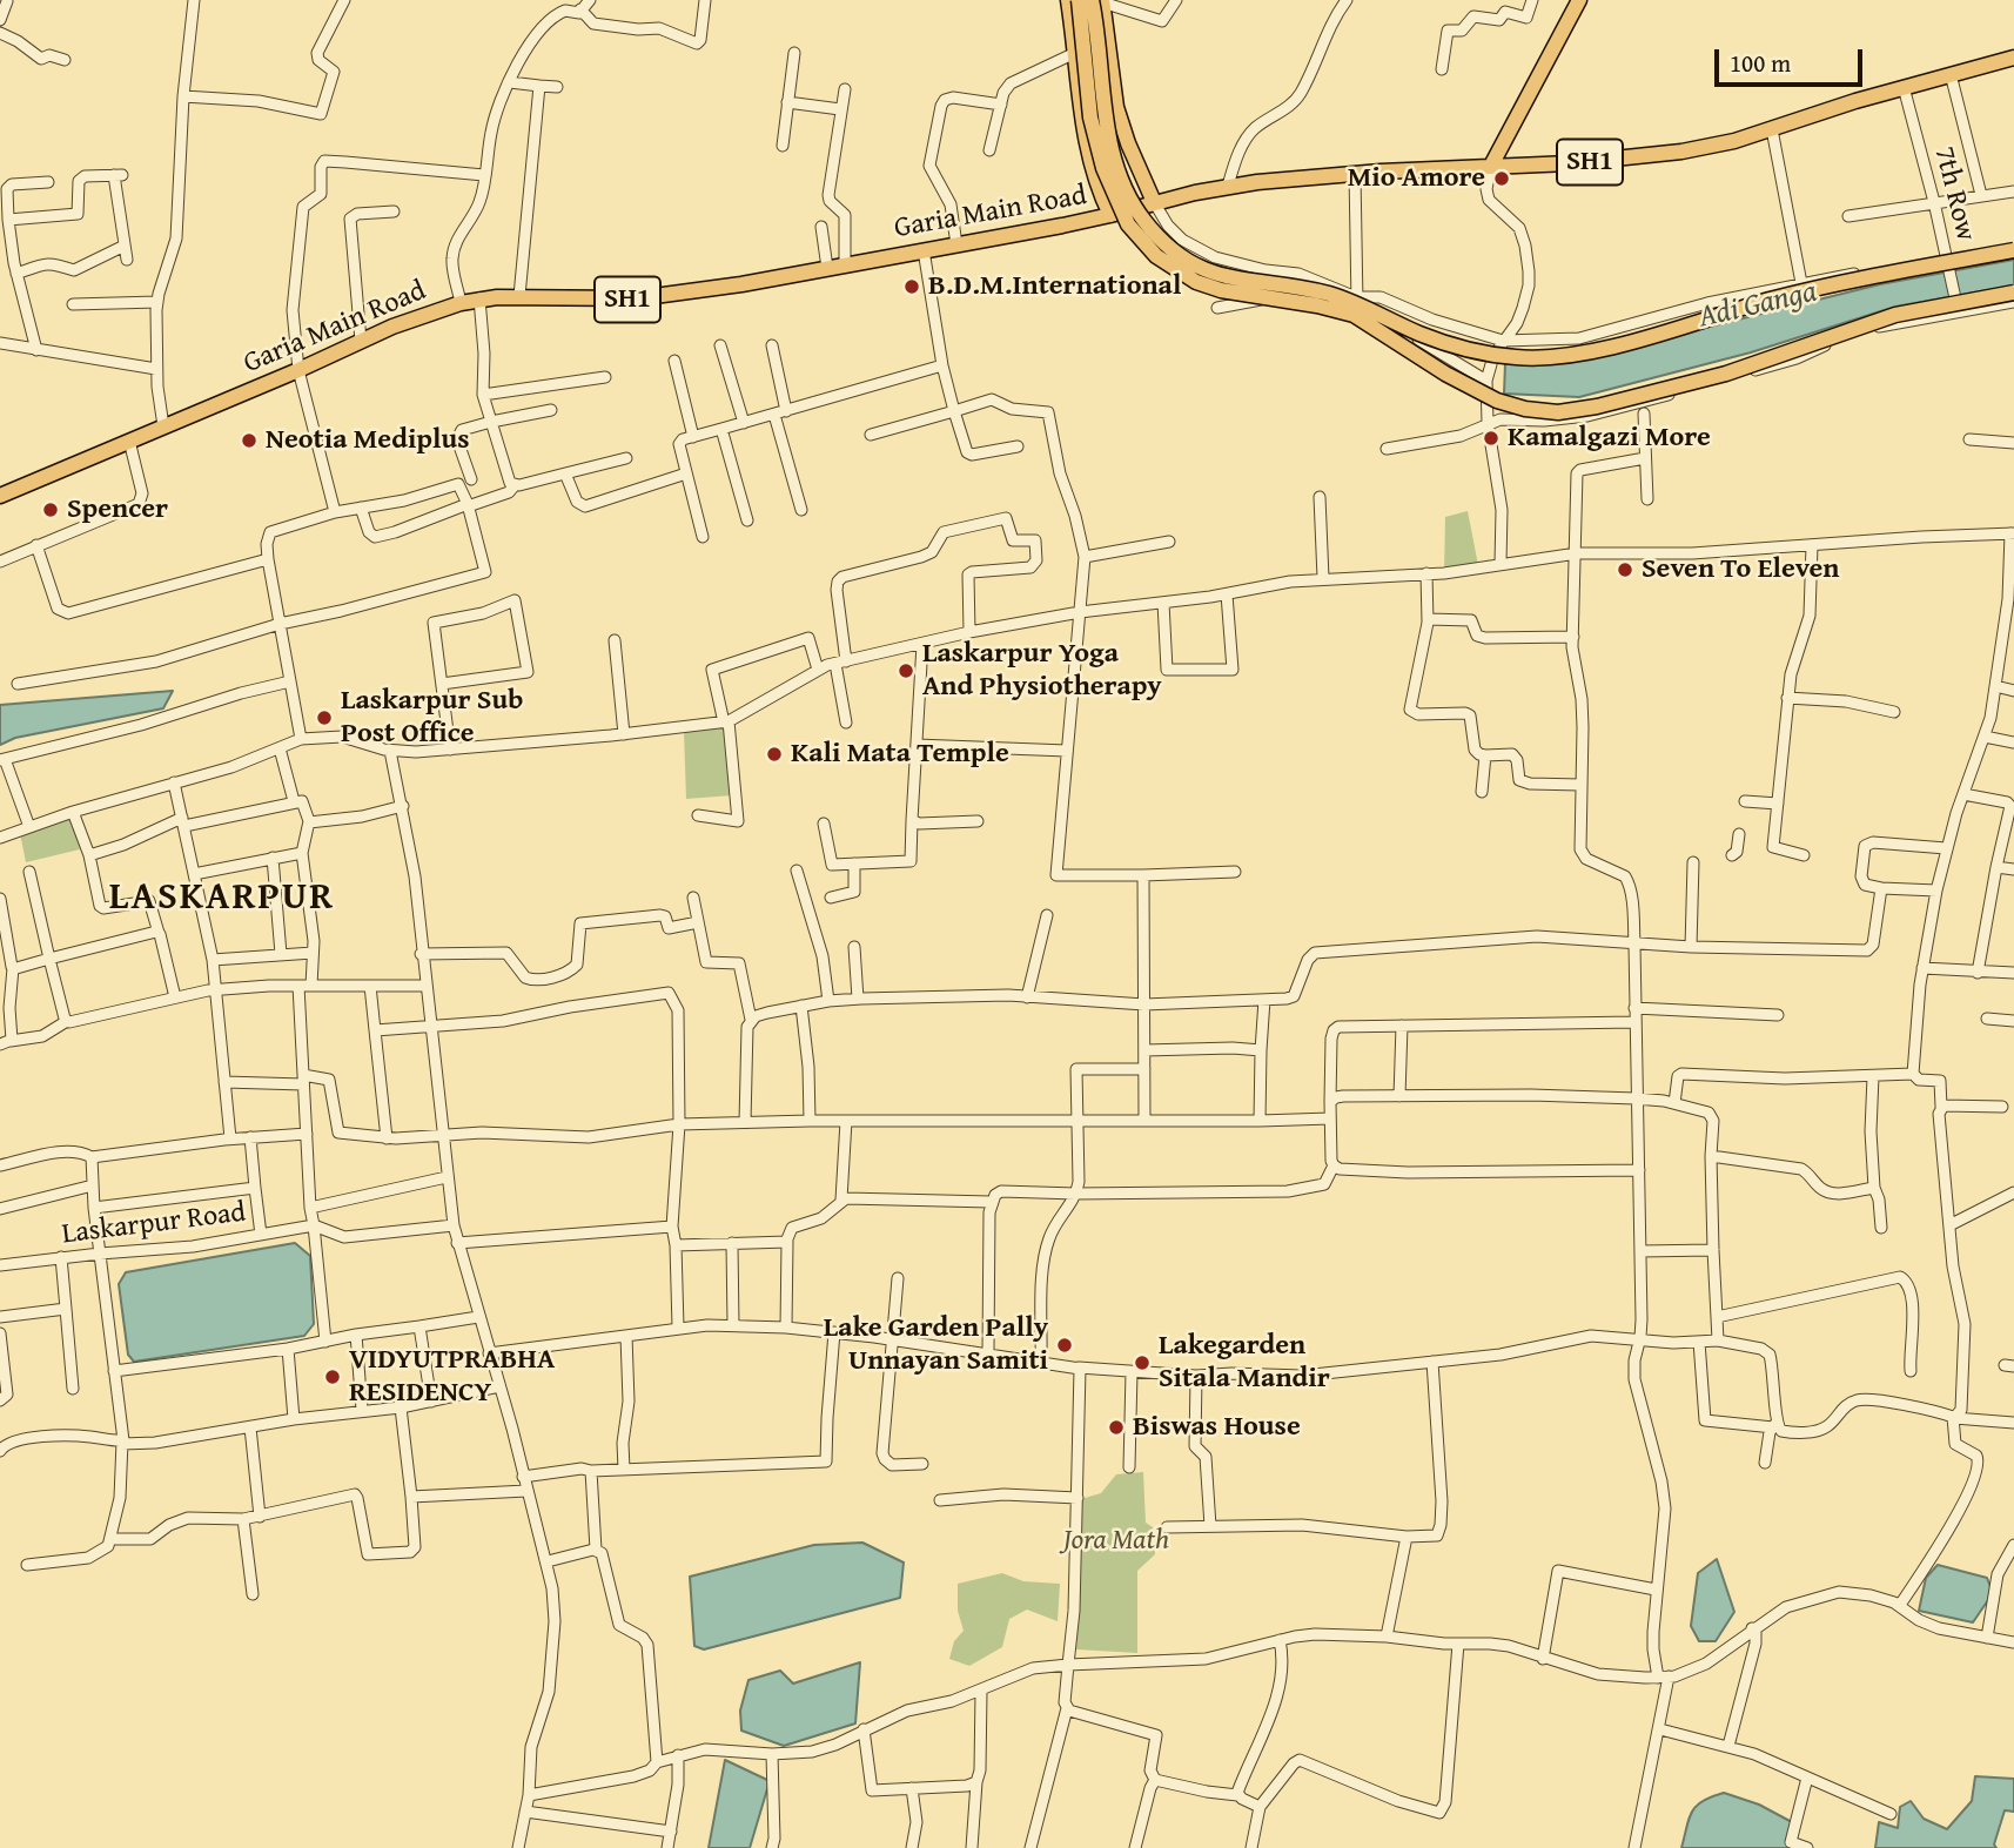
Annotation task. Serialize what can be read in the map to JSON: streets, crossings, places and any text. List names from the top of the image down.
{
  "streets": {
    "main road": ["SH1", "Garia Main Road"],
    "street": ["7th Row", "Laskarpur Road"]
  },
  "crossings": [
    ["7th Row", "Garia Main Road"]
  ],
  "districts": ["LASKARPUR"],
  "water": ["Adi Ganga"],
  "parks": ["Jora Math"],
  "places": [
    "Mio Amore",
    "B.D.M.International",
    "Kamalgazi More",
    "Neotia Mediplus",
    "Spencer",
    "Seven To Eleven",
    "Laskarpur Yoga And Physiotherapy",
    "Laskarpur Sub Post Office",
    "Kali Mata Temple",
    "Lake Garden Pally Unnayan Samiti",
    "Lakegarden Sitala Mandir",
    "VIDYUTPRABHA RESIDENCY",
    "Biswas House"
  ],
  "scale_bar": "100 m"
}
